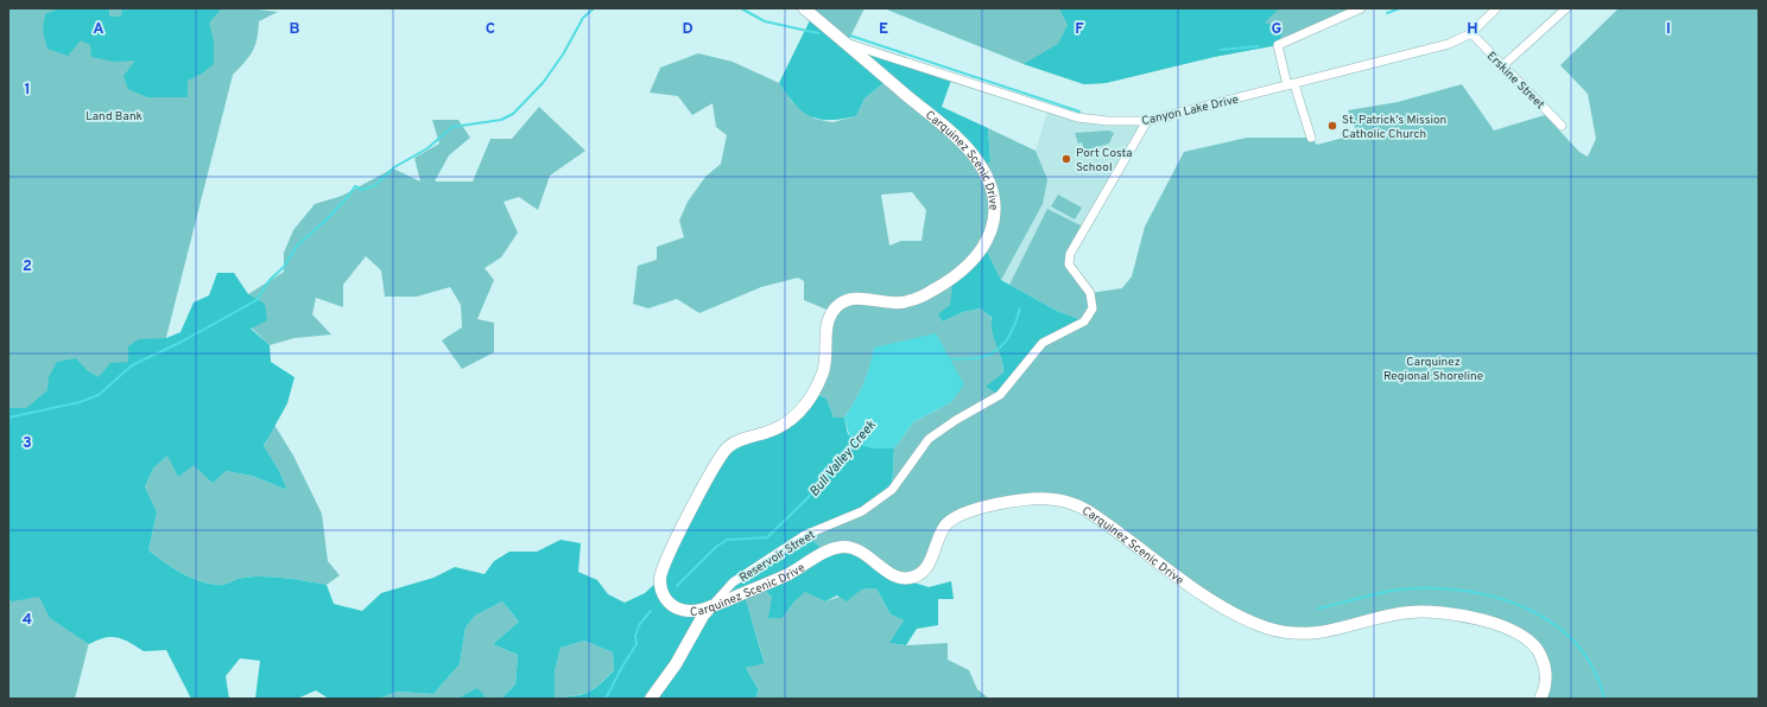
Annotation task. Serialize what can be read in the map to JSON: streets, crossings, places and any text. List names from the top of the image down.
{
  "streets": {
    "street": [
      "Erskine Street",
      "Canyon Lake Drive",
      "Carquinez Scenic Drive",
      "Reservoir Street"
    ]
  },
  "crossings": [
    ["Erskine Street", "Canyon Lake Drive"],
    ["Canyon Lake Drive", "Carquinez Scenic Drive"],
    ["Canyon Lake Drive", "Reservoir Street"],
    ["Carquinez Scenic Drive", "Reservoir Street"]
  ],
  "water": ["Bull Valley Creek"],
  "parks": ["Land Bank", "Carquinez Regional Shoreline"],
  "places": ["St. Patrick's Mission Catholic Church", "Port Costa School"],
  "grid": {
    "columns": [
      "A",
      "B",
      "C",
      "D",
      "E",
      "F",
      "G",
      "H",
      "I"
    ],
    "rows": [
      "1",
      "2",
      "3",
      "4"
    ]
  }
}
